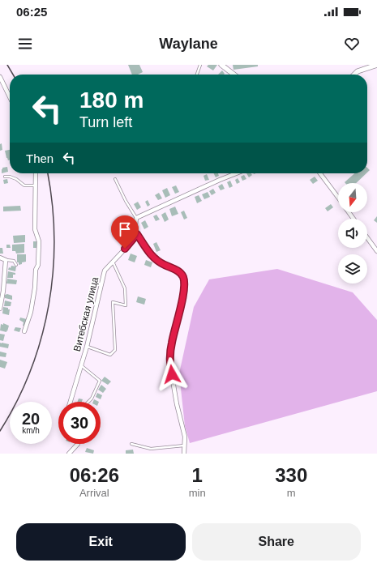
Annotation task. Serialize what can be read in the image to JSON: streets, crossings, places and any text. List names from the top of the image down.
{
  "streets": {
    "street": ["Витебская улица"]
  },
  "north": "bottom",
  "page": {
    "status": "06:25",
    "header": "Waylane",
    "turn": ["180 m", "Turn left"],
    "then": "Then",
    "speed": "20 km/h",
    "limit": "30",
    "eta": [
      "06:26",
      "Arrival",
      "1",
      "min",
      "330",
      "m"
    ],
    "buttons": ["Exit", "Share"]
  }
}
